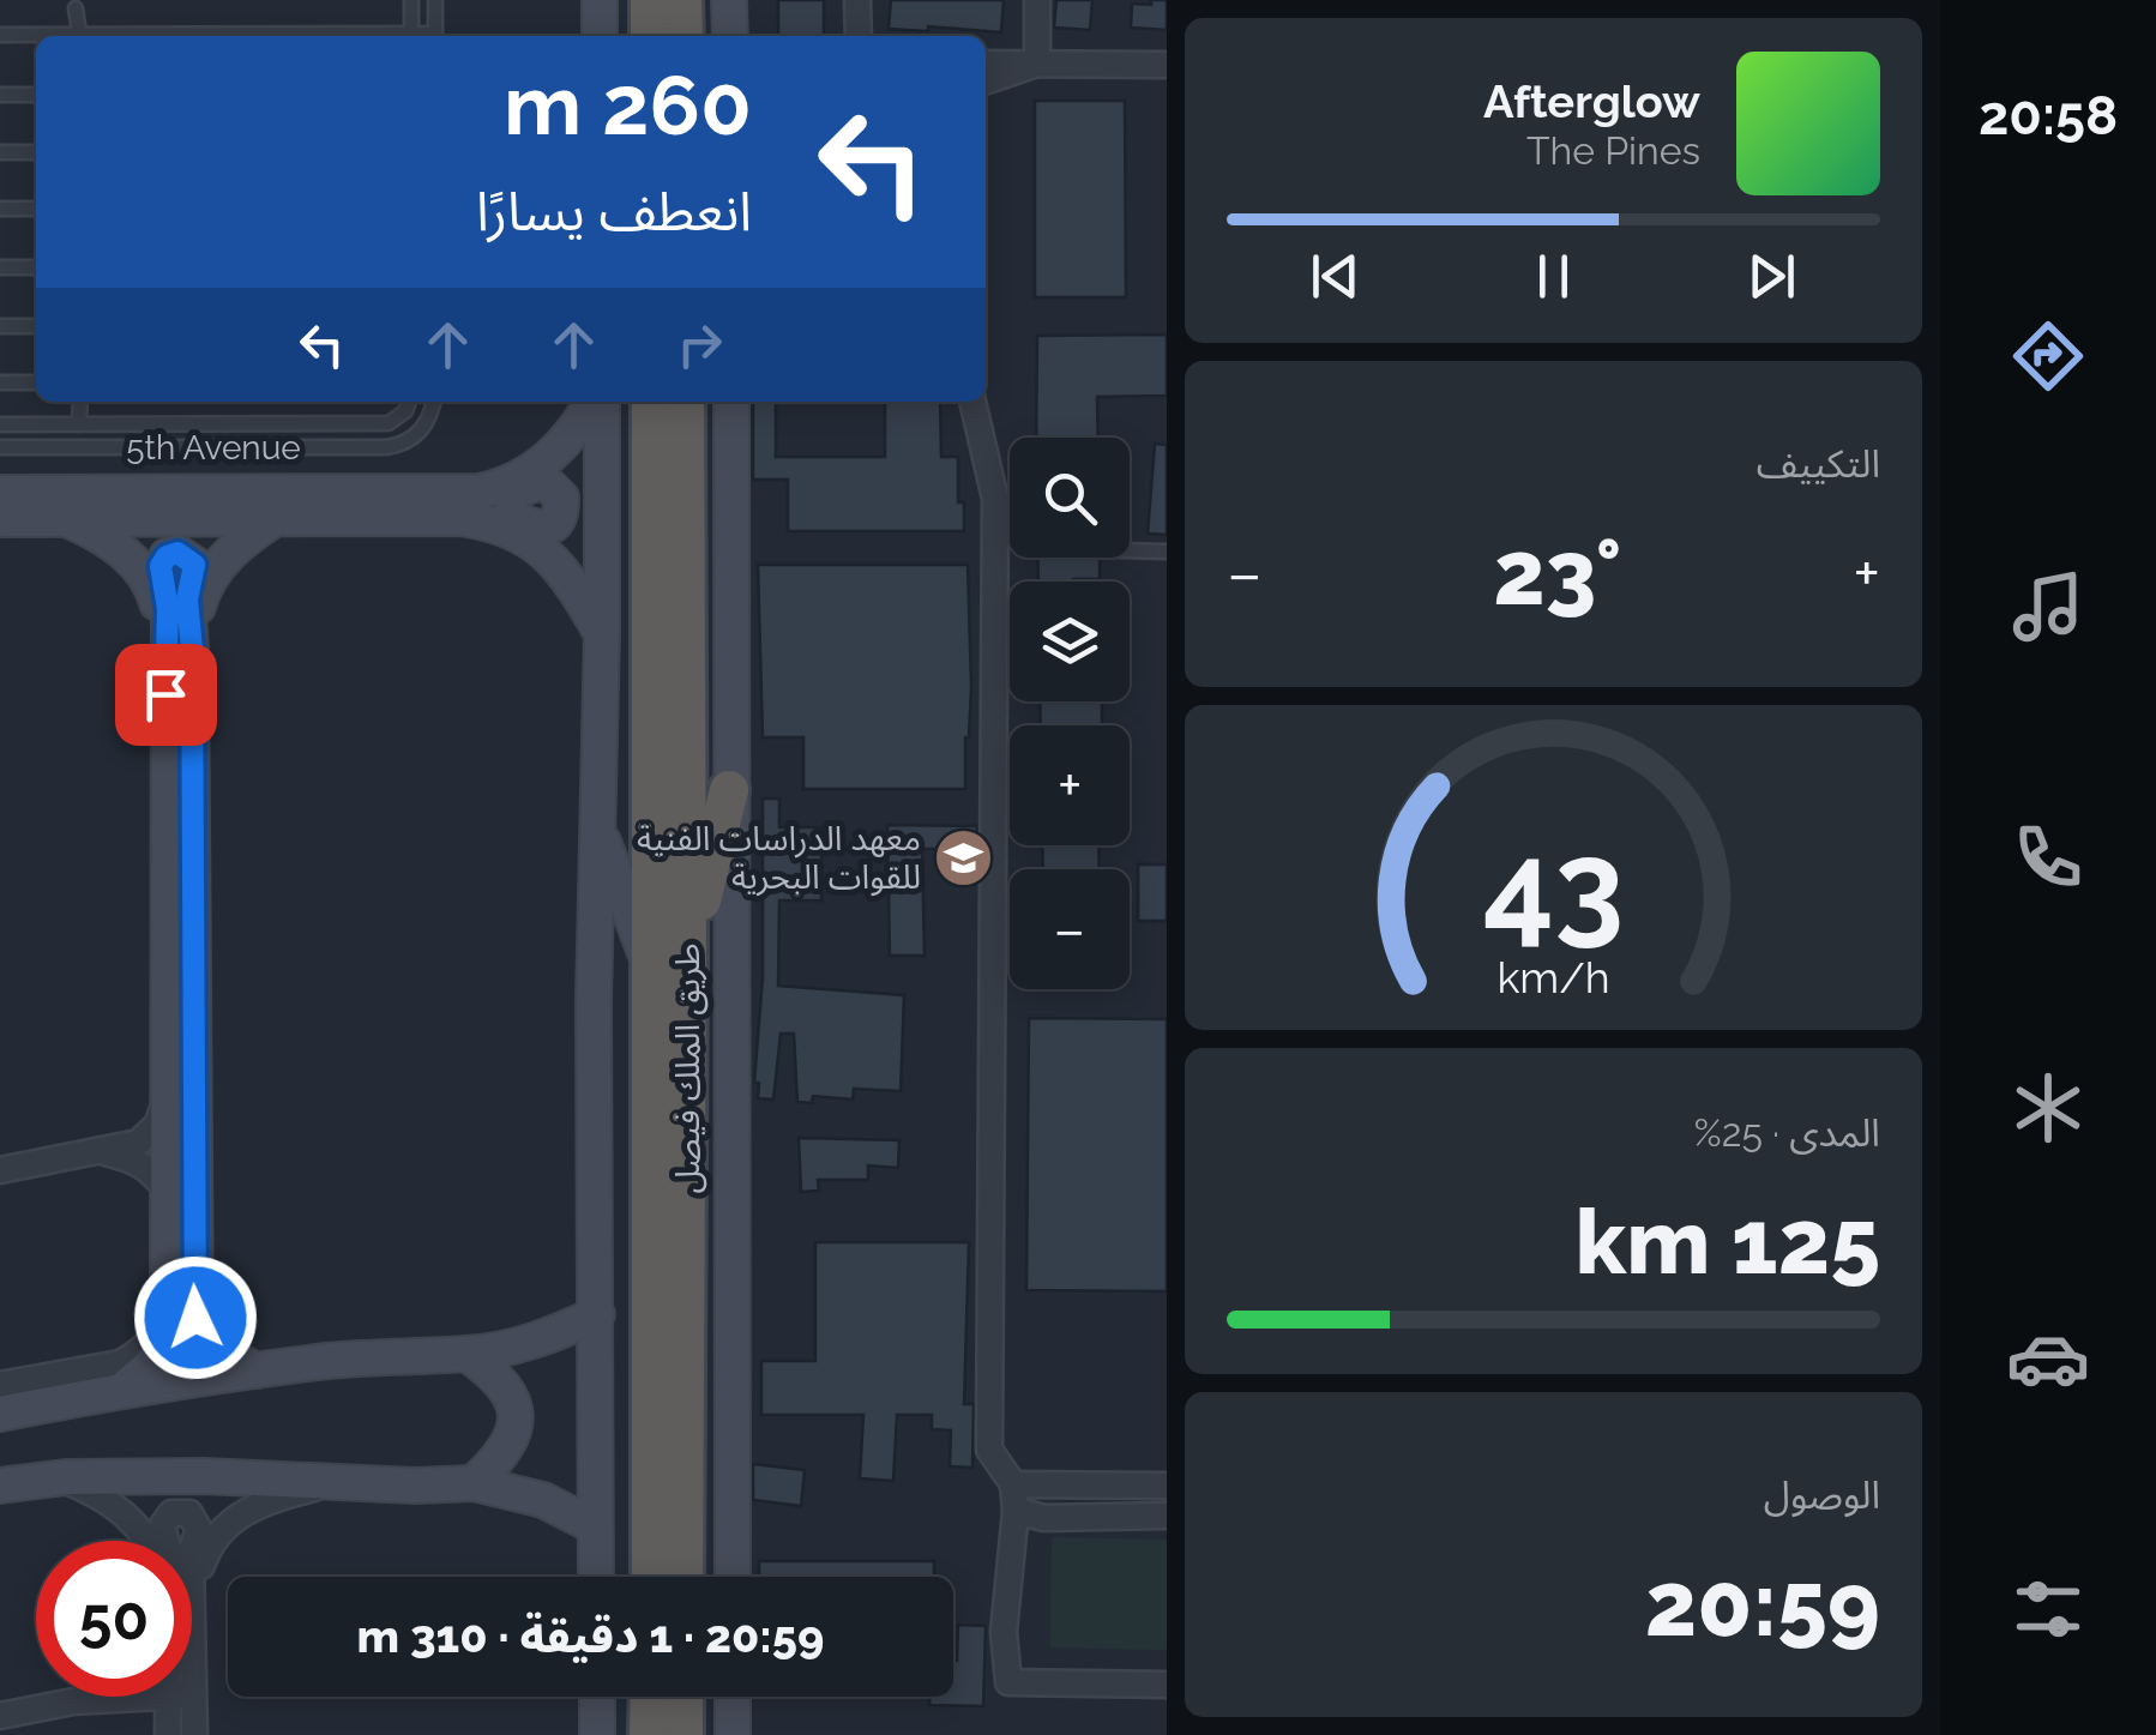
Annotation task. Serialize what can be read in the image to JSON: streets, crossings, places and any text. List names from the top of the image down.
{
  "streets": {
    "highway": ["طريق الملك فيصل"],
    "lane": ["5th Avenue"]
  },
  "places": {
    "school or university": ["معهد الدراسات الفنية للقوات البحرية"]
  },
  "page": {
    "tabs": "20:58",
    "turn": ["260 m", "انعطف يسارًا"],
    "song": ["Afterglow", "The Pines"],
    "tile": [
      "التكييف",
      ["المدى · 25%", "125 km"],
      ["الوصول", "20:59"]
    ],
    "map_buttons": ["+", "−"],
    "heat": ["−", "23°", "+"],
    "limit": "50",
    "trip": "20:59 · 1 دقيقة · 310 m",
    "gauge": ["43", "km/h"]
  }
}
